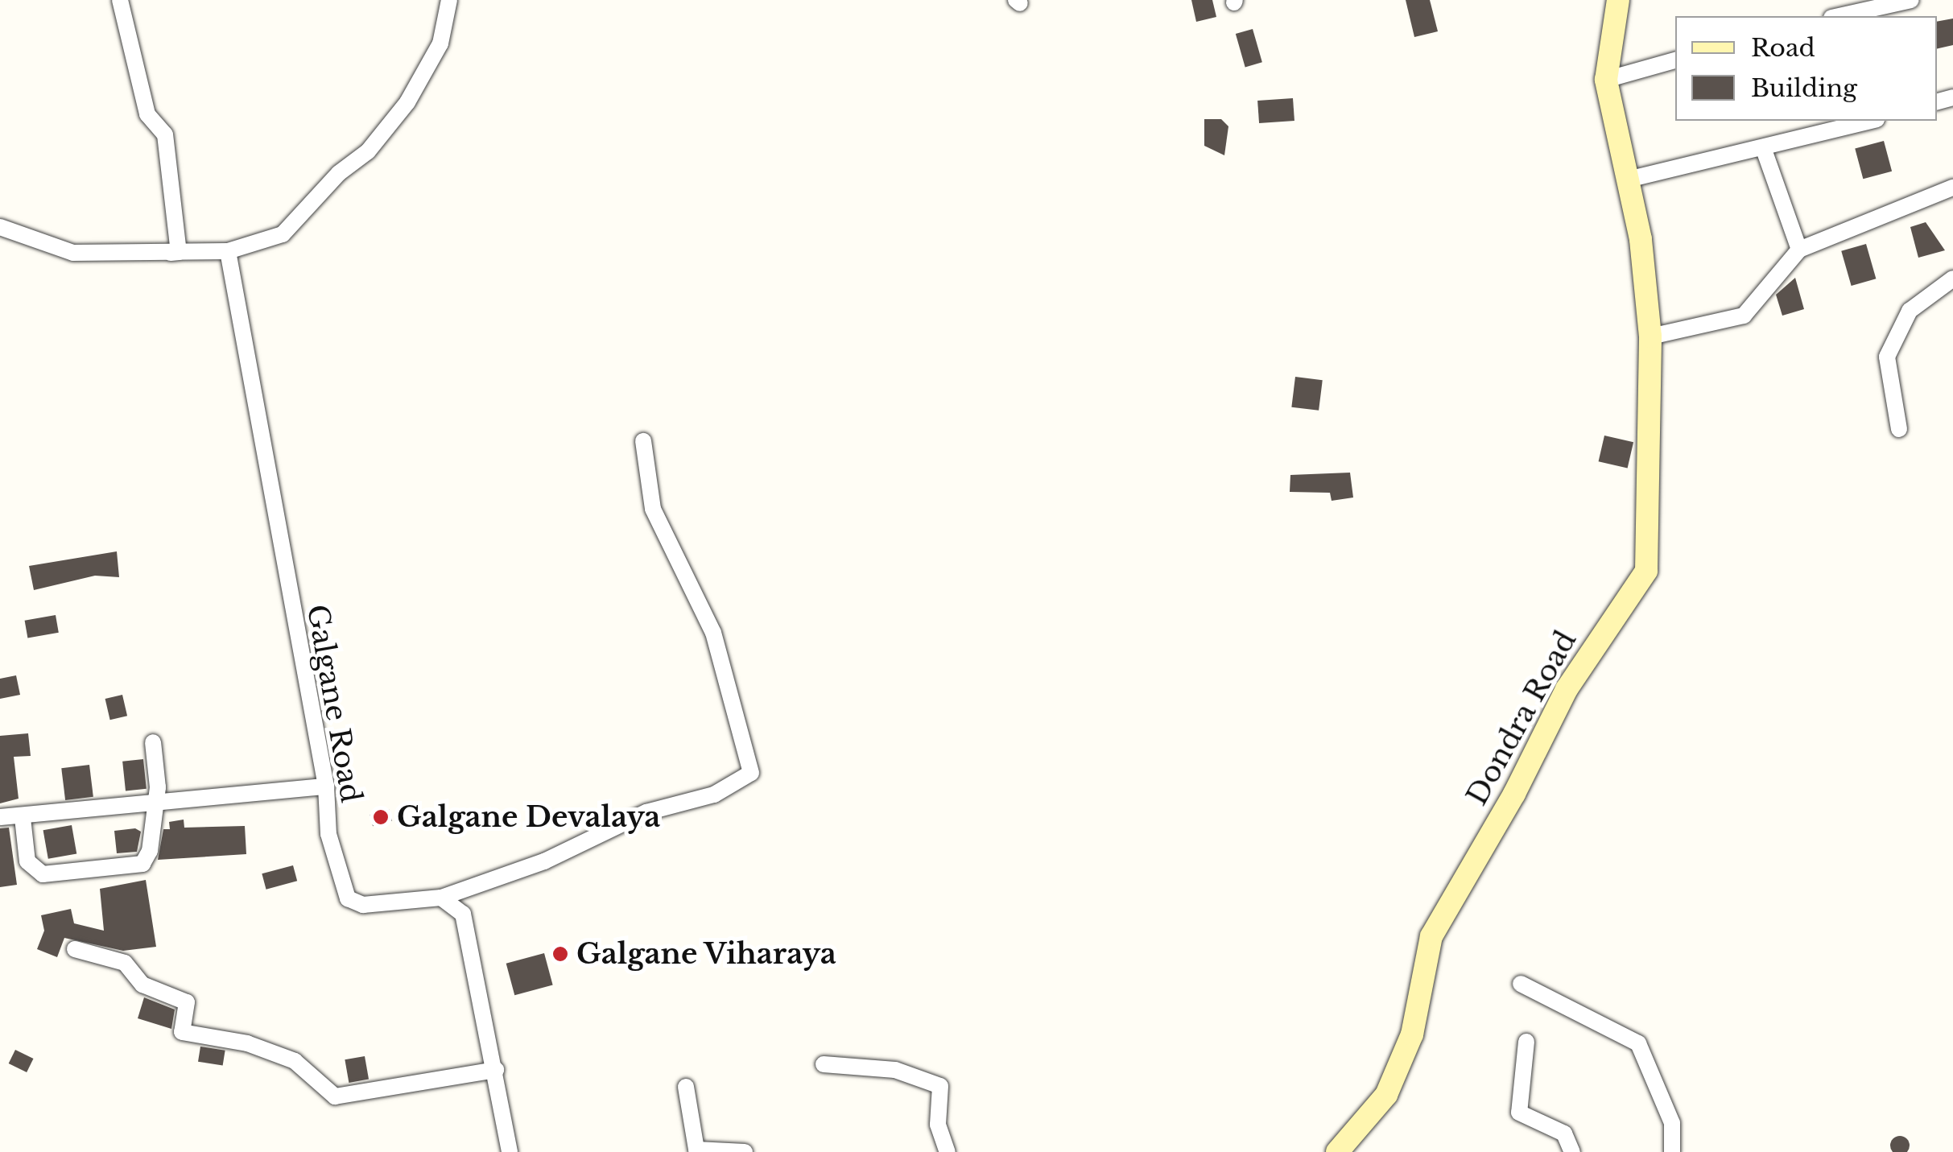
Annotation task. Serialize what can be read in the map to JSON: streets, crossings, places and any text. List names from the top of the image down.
{
  "streets": {
    "street": ["Galgane Road", "Dondra Road"]
  },
  "places": ["Galgane Devalaya", "Galgane Viharaya"],
  "legend": ["Road", "Building"]
}
